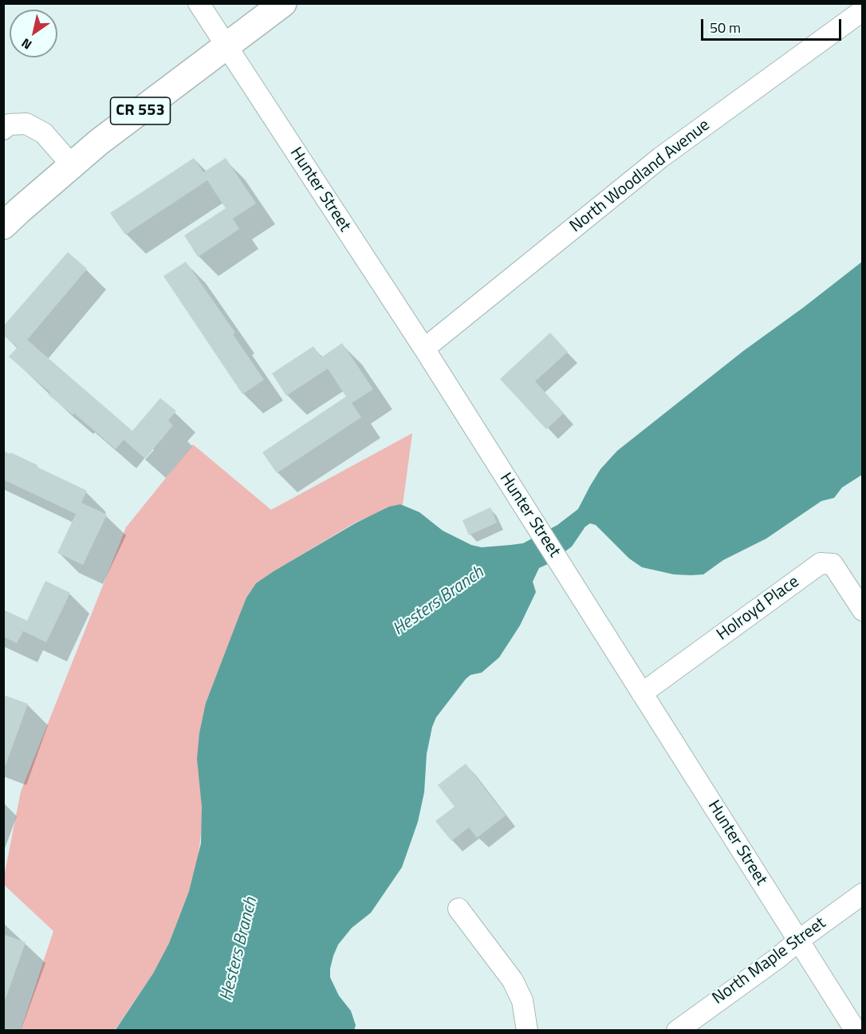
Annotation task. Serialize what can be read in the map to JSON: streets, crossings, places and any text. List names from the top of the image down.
{
  "streets": {
    "main road": ["CR 553"],
    "street": [
      "North Woodland Avenue",
      "Hunter Street",
      "Holroyd Place",
      "North Maple Street"
    ]
  },
  "crossings": [
    ["CR 553", "Hunter Street"],
    ["North Woodland Avenue", "Hunter Street"],
    ["Hunter Street", "Holroyd Place"],
    ["Hunter Street", "North Maple Street"]
  ],
  "water": ["Hesters Branch"],
  "scale_bar": "50 m",
  "north": "bottom left"
}
